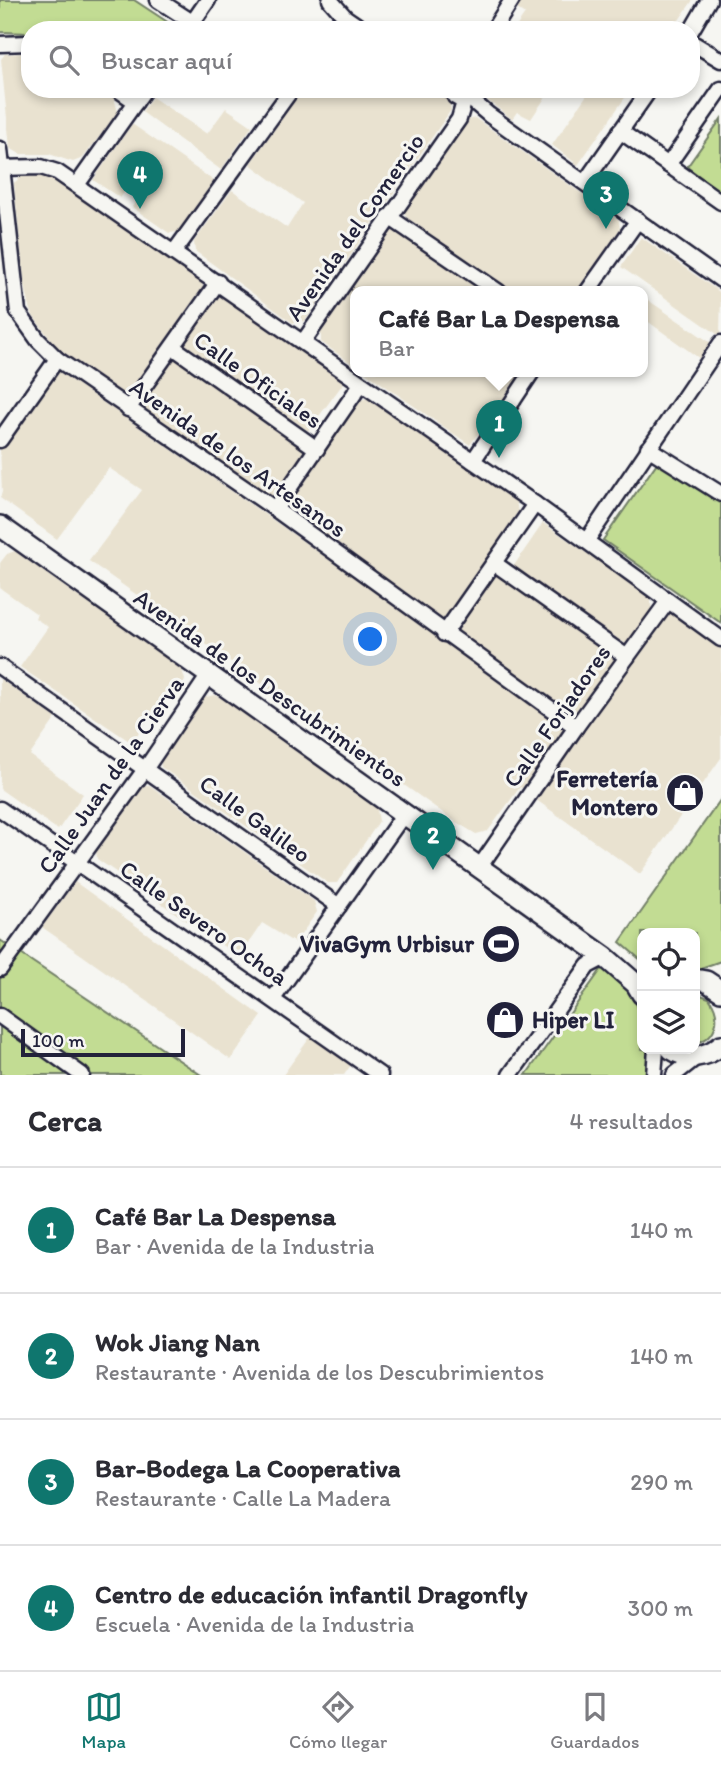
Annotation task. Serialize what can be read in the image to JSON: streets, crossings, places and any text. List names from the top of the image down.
{
  "streets": {
    "main road": ["Avenida de los Descubrimientos"],
    "street": [
      "Avenida del Comercio",
      "Calle Oficiales",
      "Avenida de los Artesanos",
      "Calle Forjadores",
      "Calle Juan de la Cierva",
      "Calle Galileo",
      "Calle Severo Ochoa"
    ]
  },
  "crossings": [
    ["Avenida de los Artesanos", "Calle Forjadores"],
    ["Avenida de los Descubrimientos", "Calle Forjadores"],
    ["Avenida de los Descubrimientos", "Calle Juan de la Cierva"],
    ["Calle Juan de la Cierva", "Calle Galileo"],
    ["Calle Juan de la Cierva", "Calle Severo Ochoa"]
  ],
  "places": {
    "shop": ["Ferretería Montero", "Hiper LI"],
    "sports": ["VivaGym Urbisur"]
  },
  "scale_bar": "100 m",
  "page": {
    "search": "Buscar aquí",
    "pins": [
      "4",
      "3",
      "1",
      "2"
    ],
    "popup": ["Café Bar La Despensa", "Bar"],
    "scale": "100 m",
    "heading": ["Cerca", "4 resultados"],
    "list": [
      {
        "mark": "1",
        "name": "Café Bar La Despensa",
        "note": "Bar · Avenida de la Industria",
        "value": "140 m"
      },
      {
        "mark": "2",
        "name": "Wok Jiang Nan",
        "note": "Restaurante · Avenida de los Descubrimientos",
        "value": "140 m"
      },
      {
        "mark": "3",
        "name": "Bar-Bodega La Cooperativa",
        "note": "Restaurante · Calle La Madera",
        "value": "290 m"
      },
      {
        "mark": "4",
        "name": "Centro de educación infantil Dragonfly",
        "note": "Escuela · Avenida de la Industria",
        "value": "300 m"
      }
    ],
    "nav": ["Mapa", "Cómo llegar", "Guardados"]
  }
}
